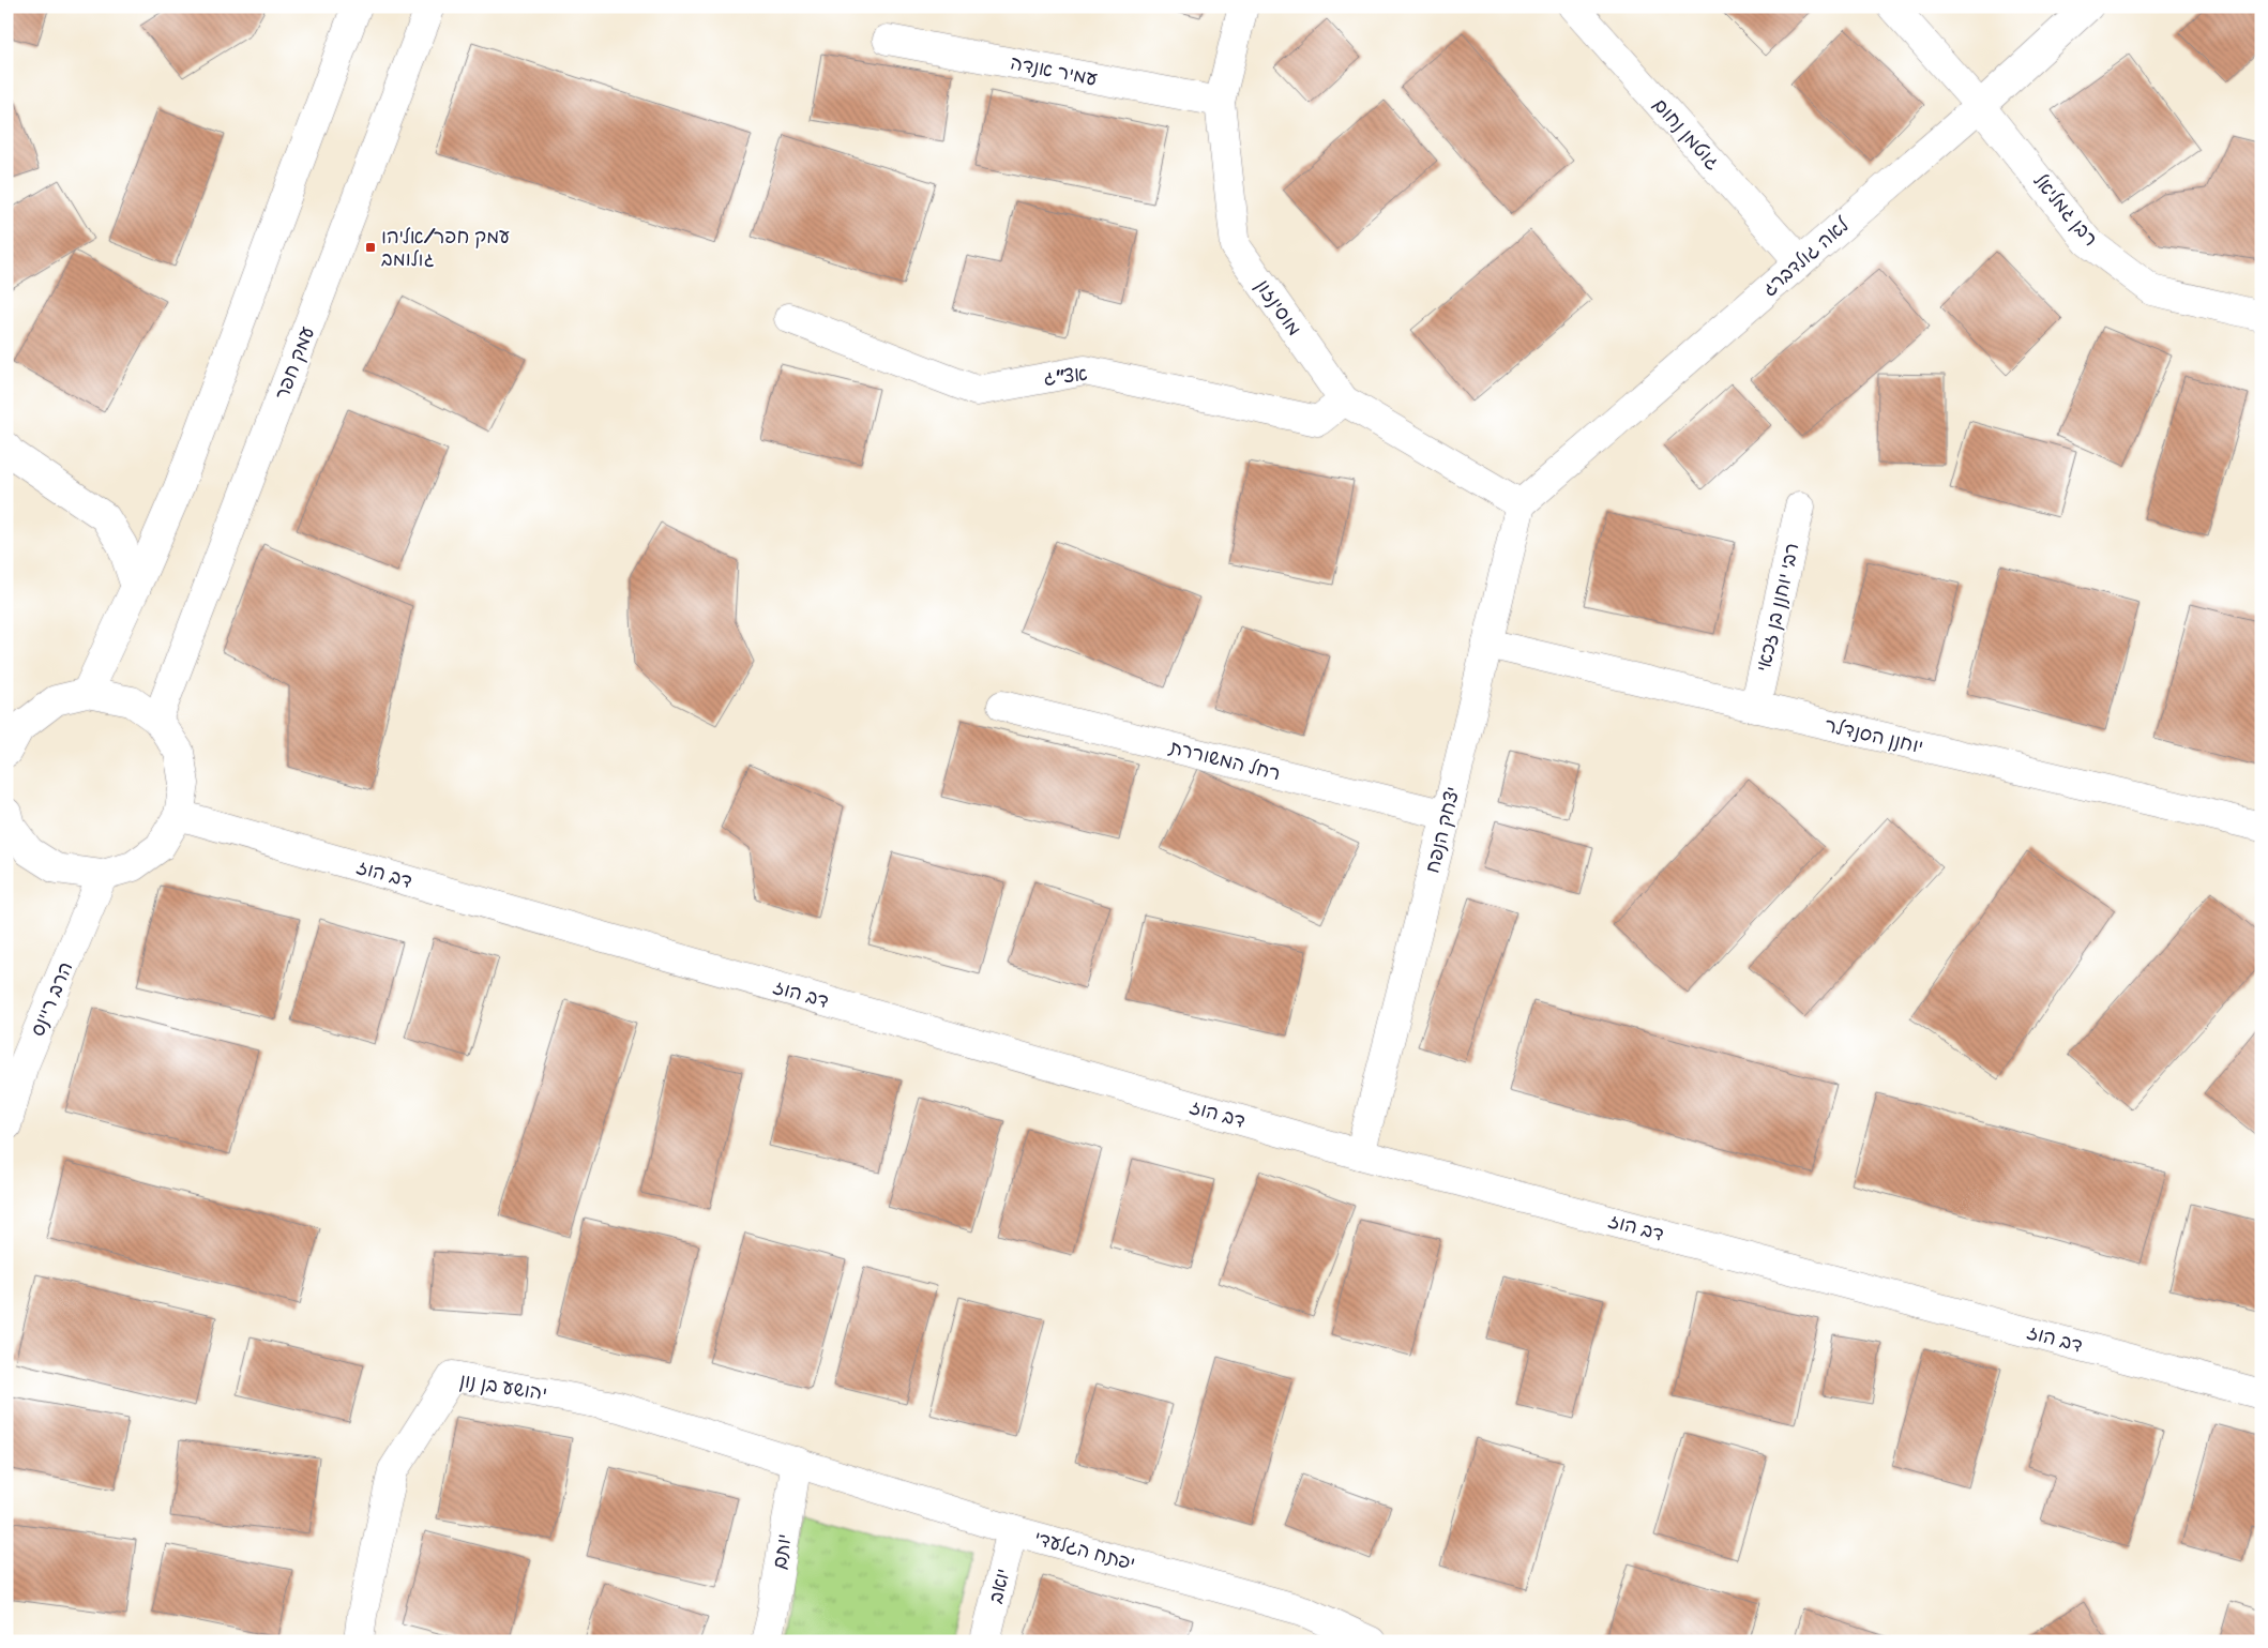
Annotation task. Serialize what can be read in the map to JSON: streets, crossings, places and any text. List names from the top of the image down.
{
  "streets": {
    "street": [
      "עמיר אנדה",
      "גוטמן נחום",
      "רבן גמליאל",
      "לאה גולדברג",
      "מוסינזון",
      "עמק חפר",
      "אצ\"ג",
      "רבי יוחנן בן זכאי",
      "יוחנן הסנדלר",
      "רחל המשוררת",
      "יצחק הנפח",
      "דב הוז",
      "הרב ריינס",
      "יהושע בן נון",
      "יפתח הגלעדי",
      "יותם",
      "יואב"
    ]
  },
  "crossings": [
    ["עמיר אנדה", "מוסינזון"],
    ["גוטמן נחום", "לאה גולדברג"],
    ["רבן גמליאל", "לאה גולדברג"],
    ["לאה גולדברג", "מוסינזון"],
    ["לאה גולדברג", "יצחק הנפח"],
    ["מוסינזון", "אצ\"ג"],
    ["מוסינזון", "יצחק הנפח"],
    ["רבי יוחנן בן זכאי", "יוחנן הסנדלר"],
    ["יוחנן הסנדלר", "יצחק הנפח"],
    ["רחל המשוררת", "יצחק הנפח"],
    ["יצחק הנפח", "דב הוז"],
    ["יהושע בן נון", "יפתח הגלעדי"],
    ["יהושע בן נון", "יותם"],
    ["יפתח הגלעדי", "יותם"],
    ["יפתח הגלעדי", "יואב"]
  ],
  "places": {
    "transit": ["עמק חפר/אליהו גולומב"]
  }
}
